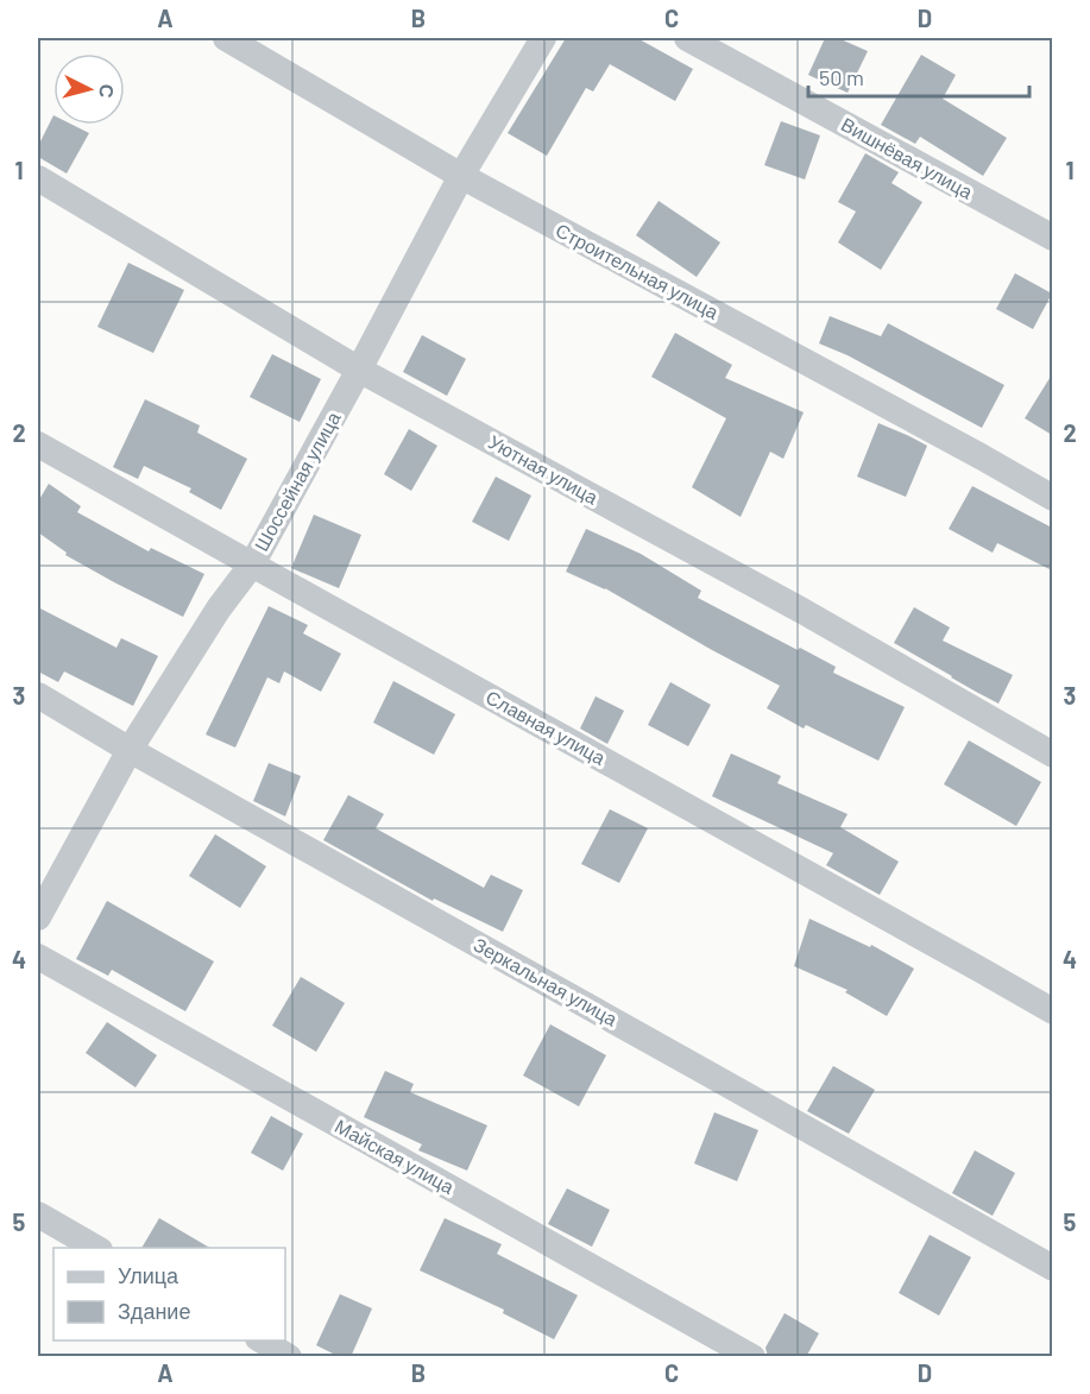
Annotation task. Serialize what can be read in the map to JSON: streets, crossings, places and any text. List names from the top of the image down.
{
  "streets": {
    "street": [
      "Вишнёвая улица",
      "Строительная улица",
      "Уютная улица",
      "Шоссейная улица",
      "Славная улица",
      "Зеркальная улица",
      "Майская улица"
    ]
  },
  "crossings": [
    ["Строительная улица", "Шоссейная улица"],
    ["Уютная улица", "Шоссейная улица"],
    ["Шоссейная улица", "Славная улица"],
    ["Шоссейная улица", "Зеркальная улица"]
  ],
  "legend": ["Улица", "Здание"],
  "scale_bar": "50 m",
  "north": "right",
  "grid": {
    "columns": [
      "A",
      "B",
      "C",
      "D"
    ],
    "rows": [
      "1",
      "2",
      "3",
      "4",
      "5"
    ]
  }
}
